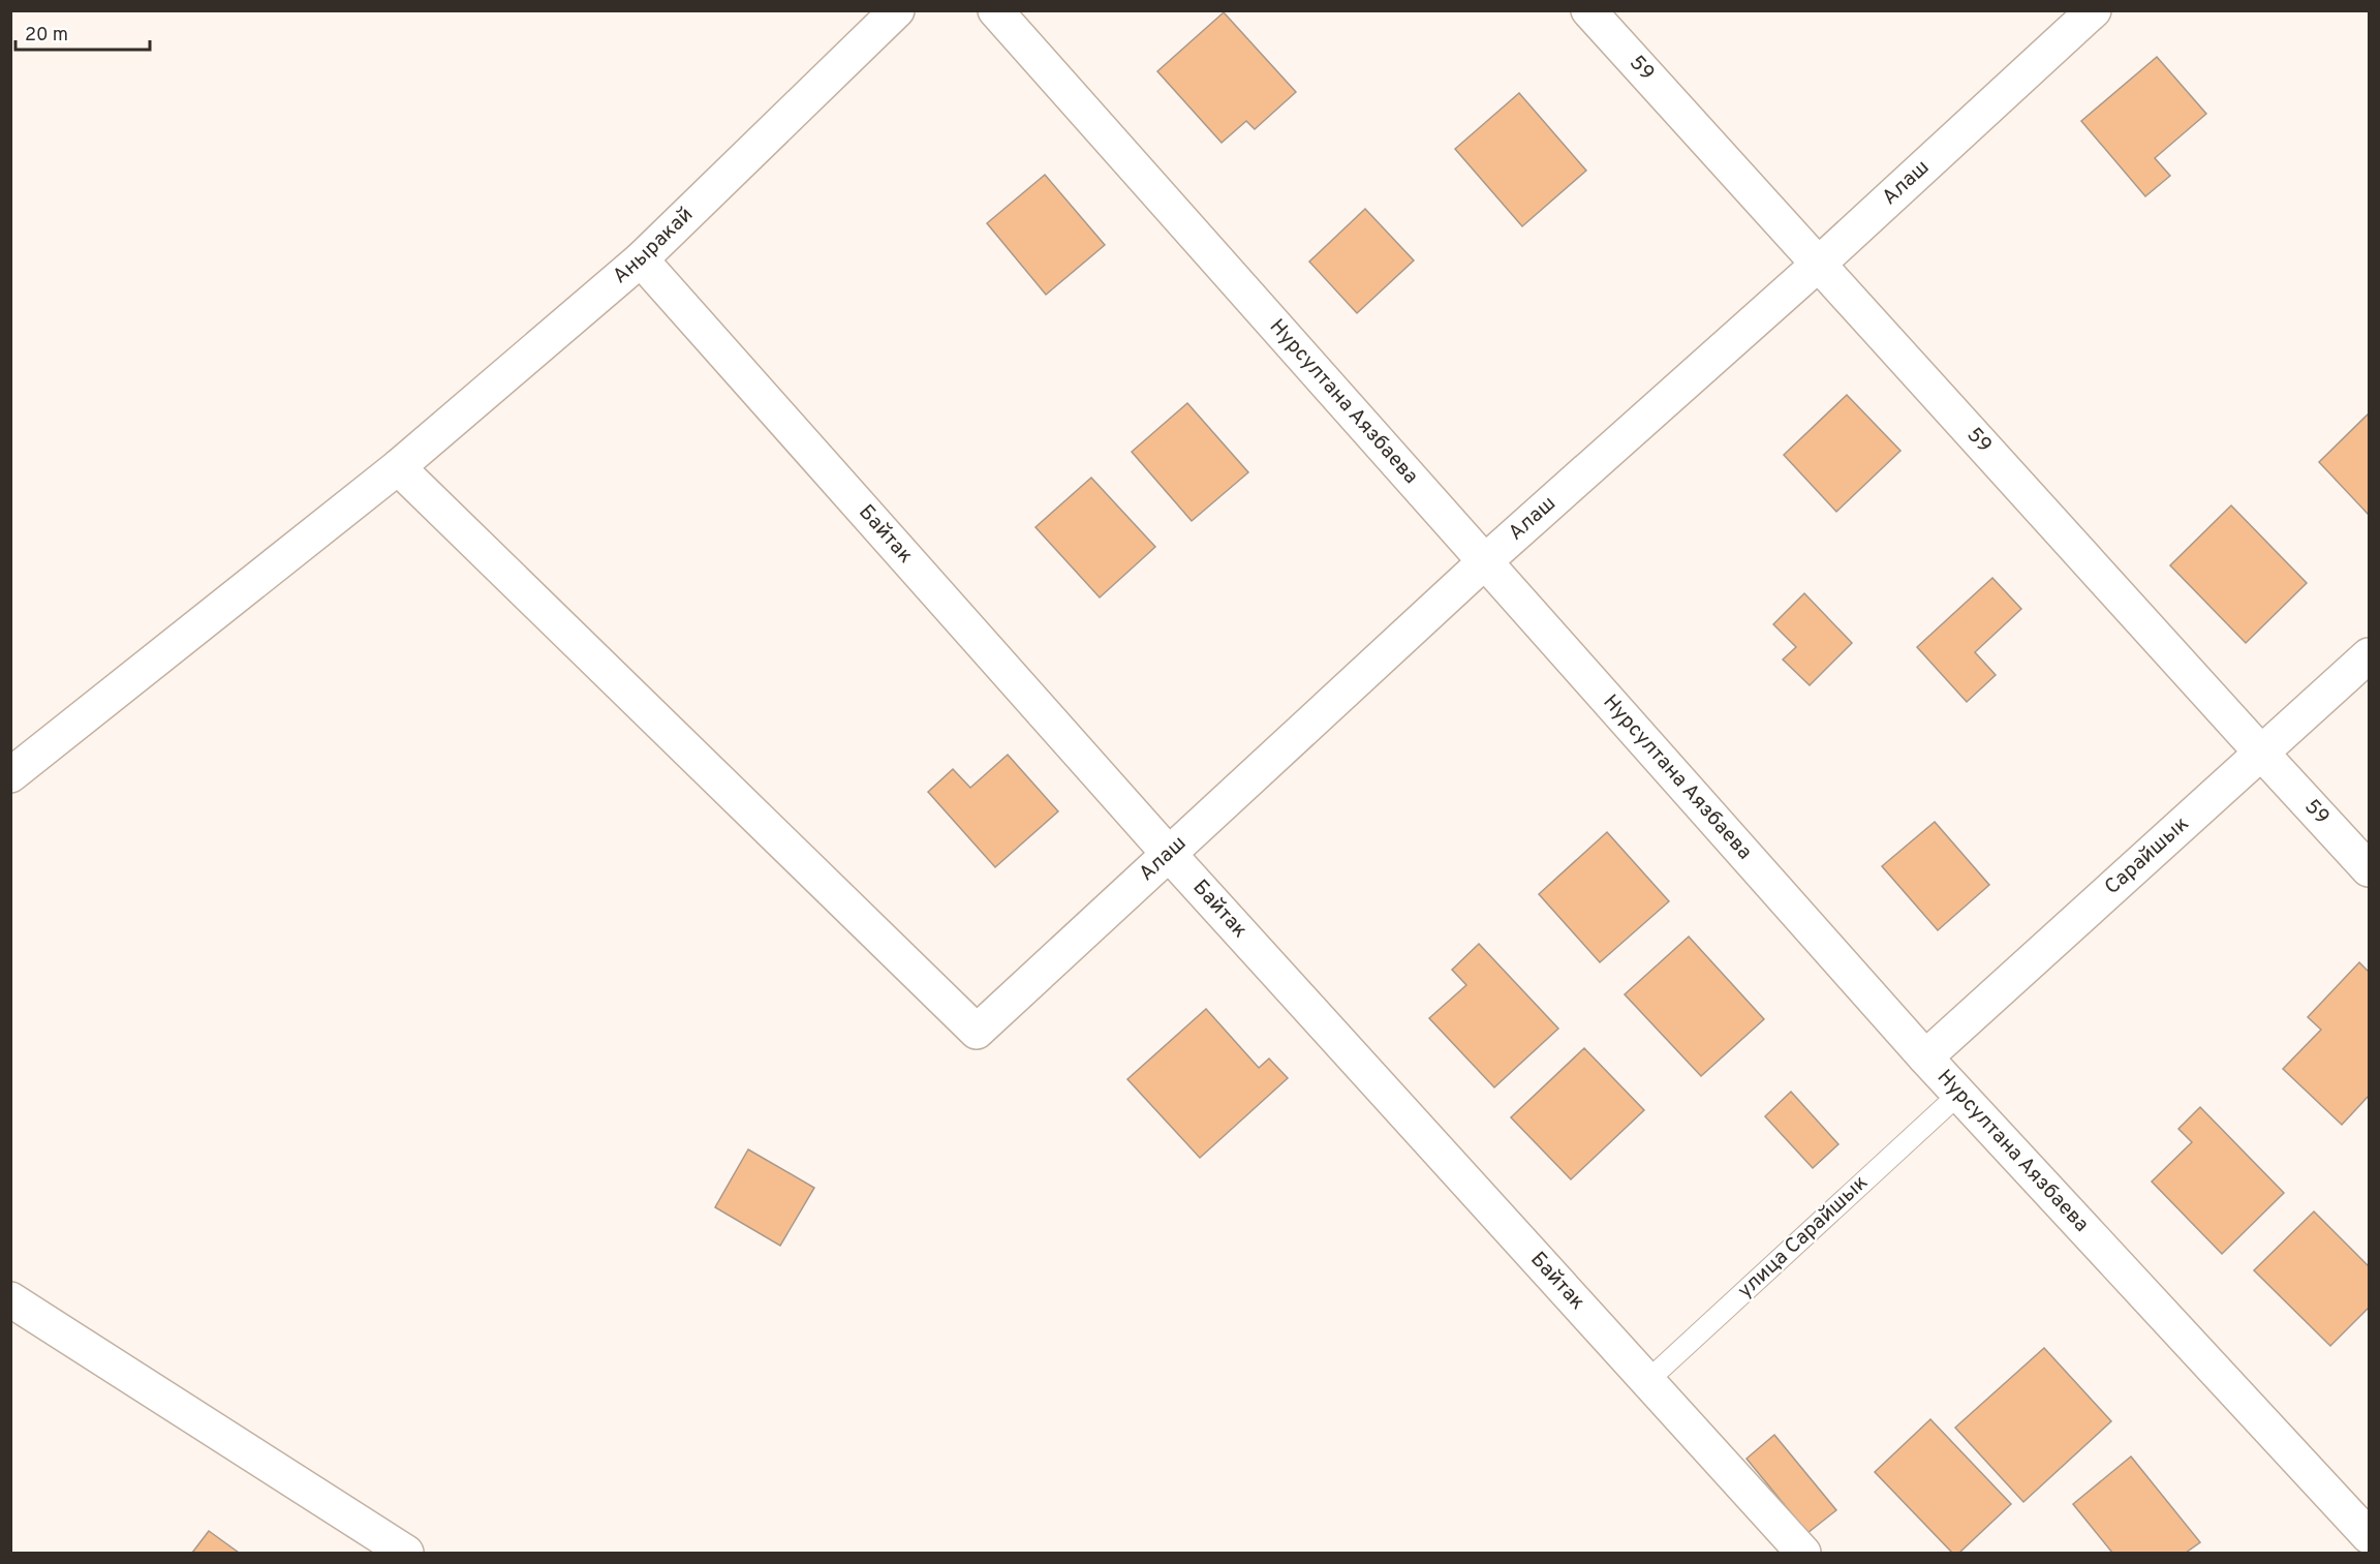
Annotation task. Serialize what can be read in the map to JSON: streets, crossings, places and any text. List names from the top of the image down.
{
  "streets": {
    "street": [
      "59",
      "Алаш",
      "Аныракай",
      "Нурсултана Аязбаева",
      "Байтак",
      "Сарайшык"
    ],
    "lane": ["улица Сарайшык"]
  },
  "crossings": [
    ["59", "Алаш"],
    ["59", "Сарайшык"],
    ["Алаш", "Аныракай"],
    ["Алаш", "Нурсултана Аязбаева"],
    ["Алаш", "Байтак"],
    ["Аныракай", "Байтак"],
    ["Нурсултана Аязбаева", "Сарайшык"],
    ["Нурсултана Аязбаева", "улица Сарайшык"],
    ["Байтак", "улица Сарайшык"]
  ],
  "scale_bar": "20 m"
}
